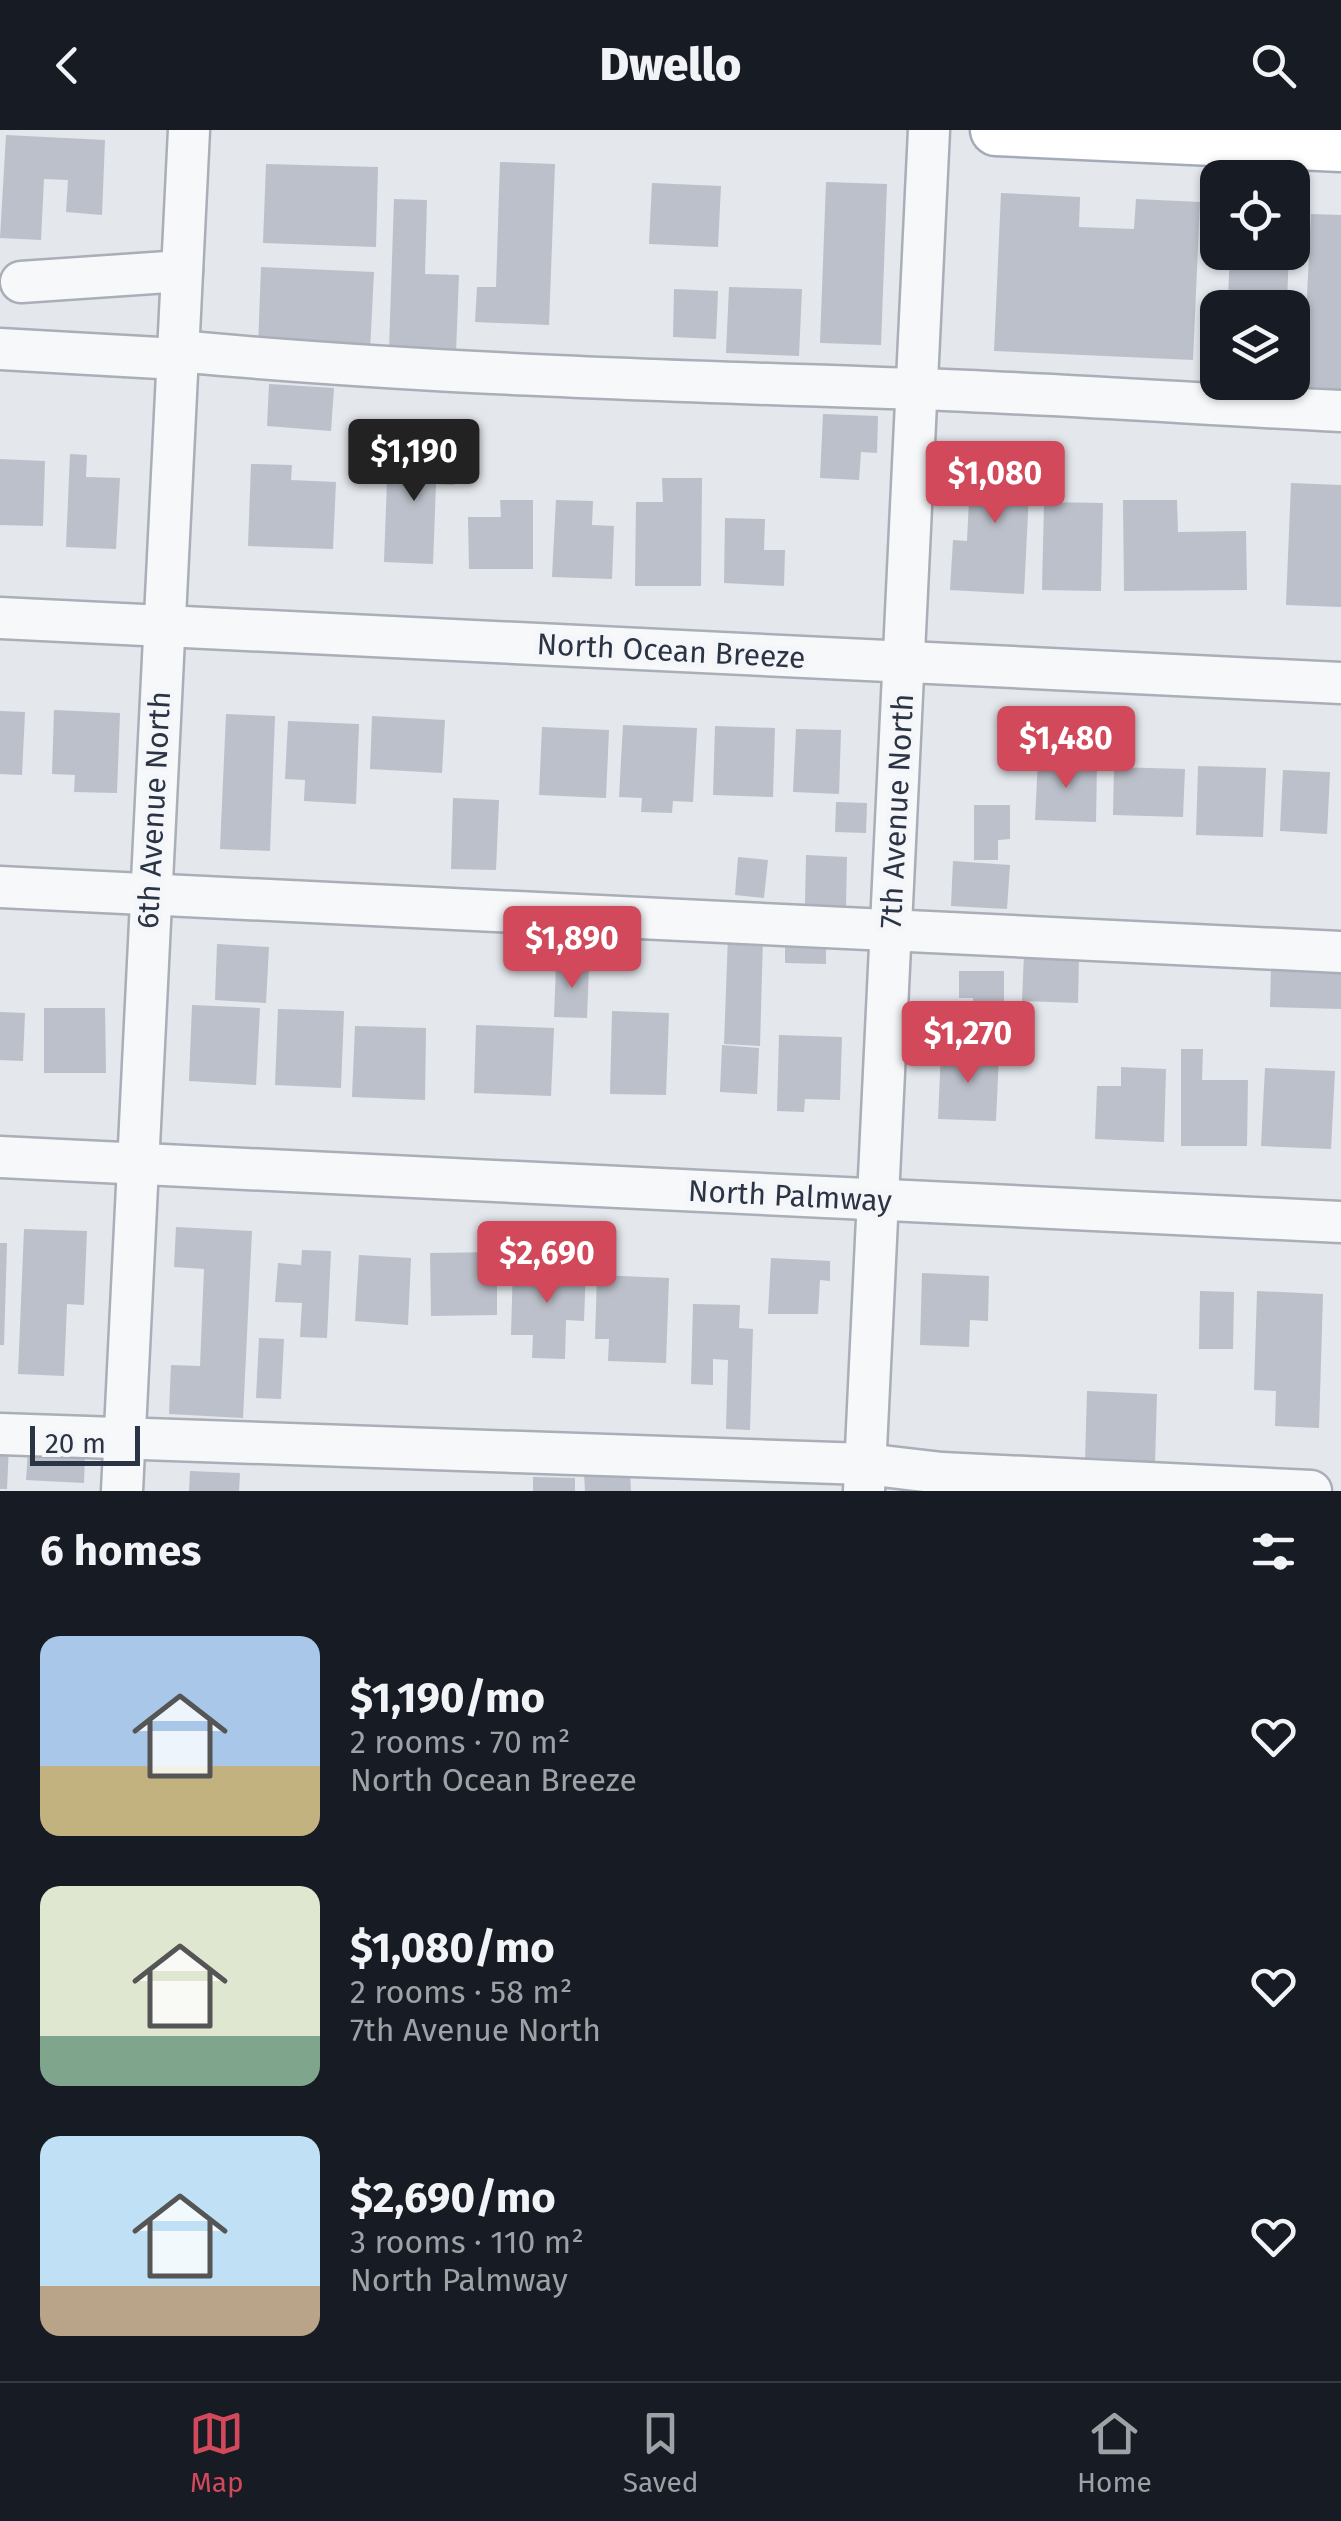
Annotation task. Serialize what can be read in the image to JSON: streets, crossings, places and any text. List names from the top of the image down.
{
  "streets": {
    "street": [
      "North Ocean Breeze",
      "6th Avenue North",
      "7th Avenue North",
      "North Palmway"
    ]
  },
  "crossings": [
    ["North Ocean Breeze", "6th Avenue North"],
    ["North Ocean Breeze", "7th Avenue North"],
    ["6th Avenue North", "North Palmway"],
    ["7th Avenue North", "North Palmway"]
  ],
  "scale_bar": "20 m",
  "page": {
    "header": "Dwello",
    "price": [
      "$1,190",
      "$1,080",
      "$1,480",
      "$1,890",
      "$1,270",
      "$2,690"
    ],
    "scale": "20 m",
    "heading": "6 homes",
    "list": [
      {
        "name": "$1,190/mo",
        "note": "2 rooms · 70 m² · North Ocean Breeze"
      },
      {
        "name": "$1,080/mo",
        "note": "2 rooms · 58 m² · 7th Avenue North"
      },
      {
        "name": "$2,690/mo",
        "note": "3 rooms · 110 m² · North Palmway"
      }
    ],
    "tabs": ["Map", "Saved", "Home"]
  }
}
